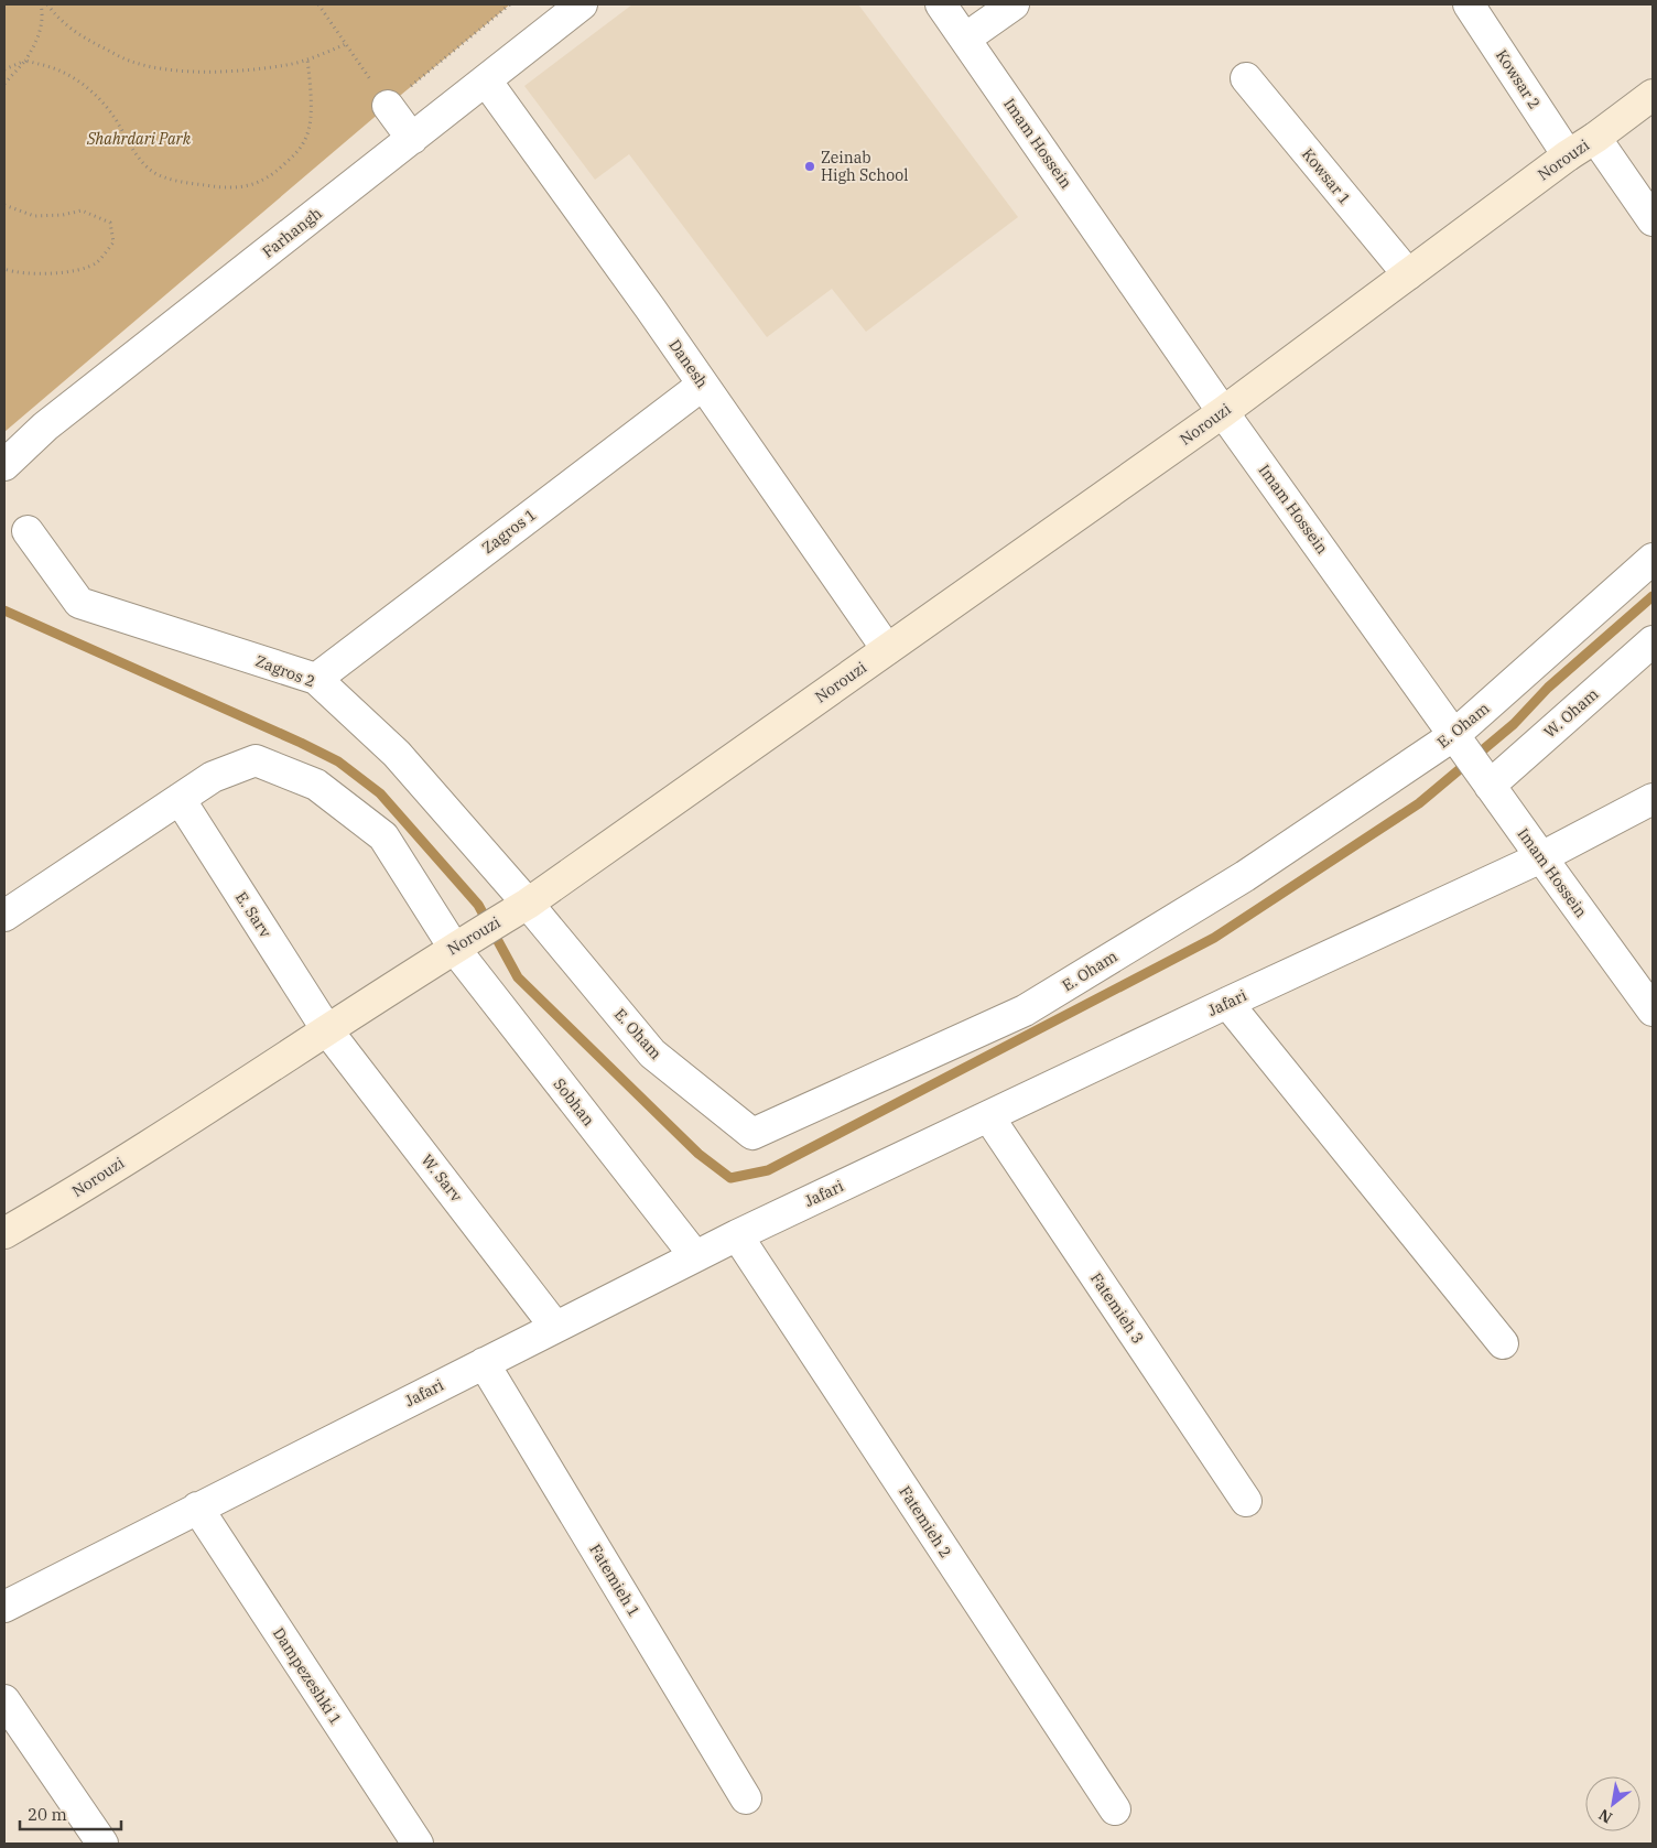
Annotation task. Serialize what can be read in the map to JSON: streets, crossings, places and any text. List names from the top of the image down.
{
  "streets": {
    "main road": ["Norouzi"],
    "street": [
      "Kowsar 2",
      "Imam Hossein",
      "Kowsar 1",
      "Farhangh",
      "Danesh",
      "Zagros 1",
      "Zagros 2",
      "W. Oham",
      "E. Oham",
      "E. Sarv",
      "Jafari",
      "Sobhan",
      "W. Sarv",
      "Fatemieh 3",
      "Fatemieh 2",
      "Fatemieh 1",
      "Dampezeshki 1"
    ]
  },
  "crossings": [
    ["Kowsar 2", "Norouzi"],
    ["Imam Hossein", "Norouzi"],
    ["Imam Hossein", "W. Oham"],
    ["Imam Hossein", "E. Oham"],
    ["Imam Hossein", "Jafari"],
    ["Norouzi", "Kowsar 1"],
    ["Norouzi", "Danesh"],
    ["Norouzi", "Zagros 2"],
    ["Norouzi", "E. Oham"],
    ["Norouzi", "E. Sarv"],
    ["Norouzi", "Sobhan"],
    ["Norouzi", "W. Sarv"],
    ["Farhangh", "Danesh"],
    ["Danesh", "Zagros 1"],
    ["Zagros 1", "Zagros 2"],
    ["Zagros 2", "E. Oham"],
    ["E. Sarv", "Sobhan"],
    ["E. Sarv", "W. Sarv"],
    ["Jafari", "Sobhan"],
    ["Jafari", "W. Sarv"],
    ["Jafari", "Fatemieh 3"],
    ["Jafari", "Fatemieh 2"],
    ["Jafari", "Fatemieh 1"],
    ["Jafari", "Dampezeshki 1"]
  ],
  "parks": ["Shahrdari Park"],
  "places": ["Zeinab High School"],
  "scale_bar": "20 m",
  "north": "bottom left"
}
